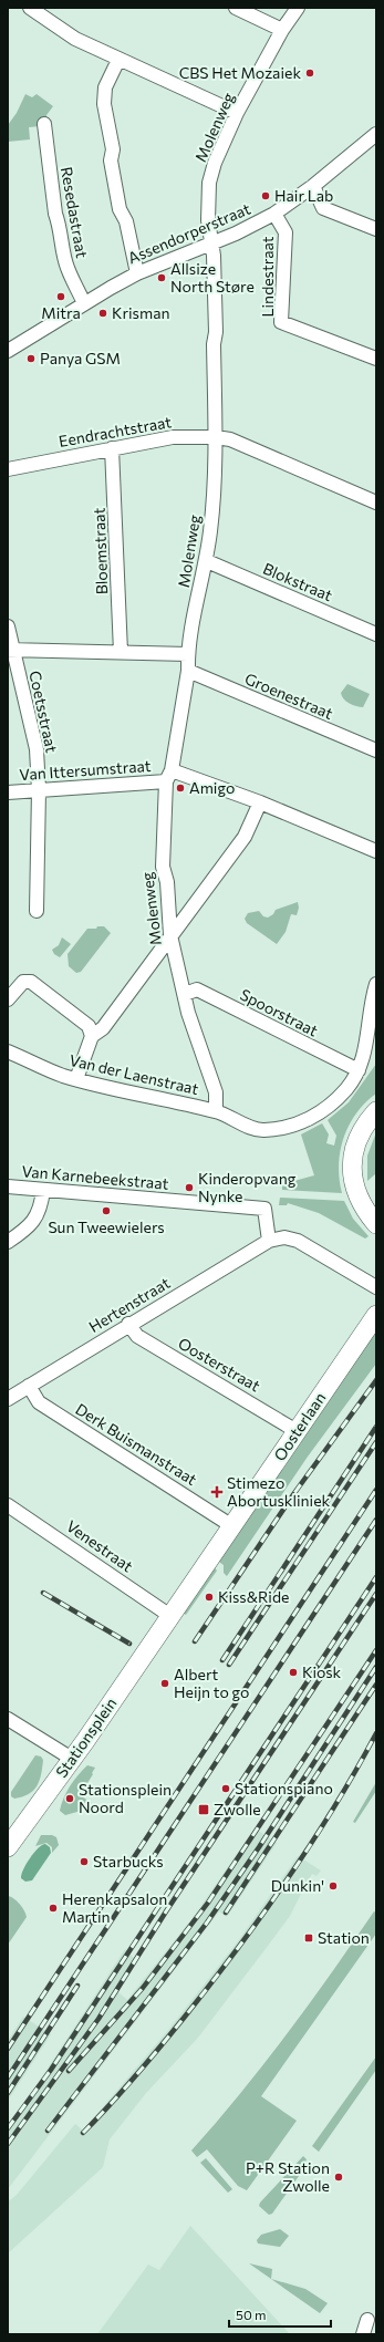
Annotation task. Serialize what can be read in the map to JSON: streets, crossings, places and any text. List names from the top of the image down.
{
  "streets": {
    "street": [
      "Molenweg",
      "Resedastraat",
      "Assendorperstraat",
      "Lindestraat",
      "Eendrachtstraat",
      "Bloemstraat",
      "Blokstraat",
      "Groenestraat",
      "Coetsstraat",
      "Van Ittersumstraat",
      "Spoorstraat",
      "Van der Laenstraat",
      "Van Karnebeekstraat",
      "Hertenstraat",
      "Oosterstraat",
      "Oosterlaan",
      "Derk Buismanstraat",
      "Venestraat",
      "Stationsplein"
    ]
  },
  "crossings": [
    ["Molenweg", "Assendorperstraat"],
    ["Molenweg", "Eendrachtstraat"],
    ["Molenweg", "Blokstraat"],
    ["Molenweg", "Groenestraat"],
    ["Molenweg", "Van Ittersumstraat"],
    ["Molenweg", "Spoorstraat"],
    ["Molenweg", "Van der Laenstraat"],
    ["Resedastraat", "Assendorperstraat"],
    ["Assendorperstraat", "Lindestraat"],
    ["Eendrachtstraat", "Bloemstraat"],
    ["Coetsstraat", "Van Ittersumstraat"],
    ["Spoorstraat", "Van der Laenstraat"],
    ["Van Karnebeekstraat", "Hertenstraat"],
    ["Hertenstraat", "Oosterstraat"],
    ["Hertenstraat", "Derk Buismanstraat"],
    ["Oosterstraat", "Oosterlaan"],
    ["Oosterlaan", "Derk Buismanstraat"],
    ["Oosterlaan", "Venestraat"],
    ["Oosterlaan", "Stationsplein"],
    ["Venestraat", "Stationsplein"]
  ],
  "places": {
    "other": [
      "CBS Het Mozaiek",
      "Hair Lab",
      "Allsize North Støre",
      "Mitra",
      "Krisman",
      "Panya GSM",
      "Amigo",
      "Kinderopvang Nynke",
      "Sun Tweewielers",
      "Kiss&Ride",
      "Kiosk",
      "Albert Heijn to go",
      "Stationspiano",
      "Stationsplein Noord",
      "Starbucks",
      "Dunkin'",
      "Herenkapsalon Martin",
      "P+R Station Zwolle"
    ],
    "health": ["Stimezo Abortuskliniek"],
    "transit": ["Zwolle", "Station"]
  },
  "scale_bar": "50 m"
}
